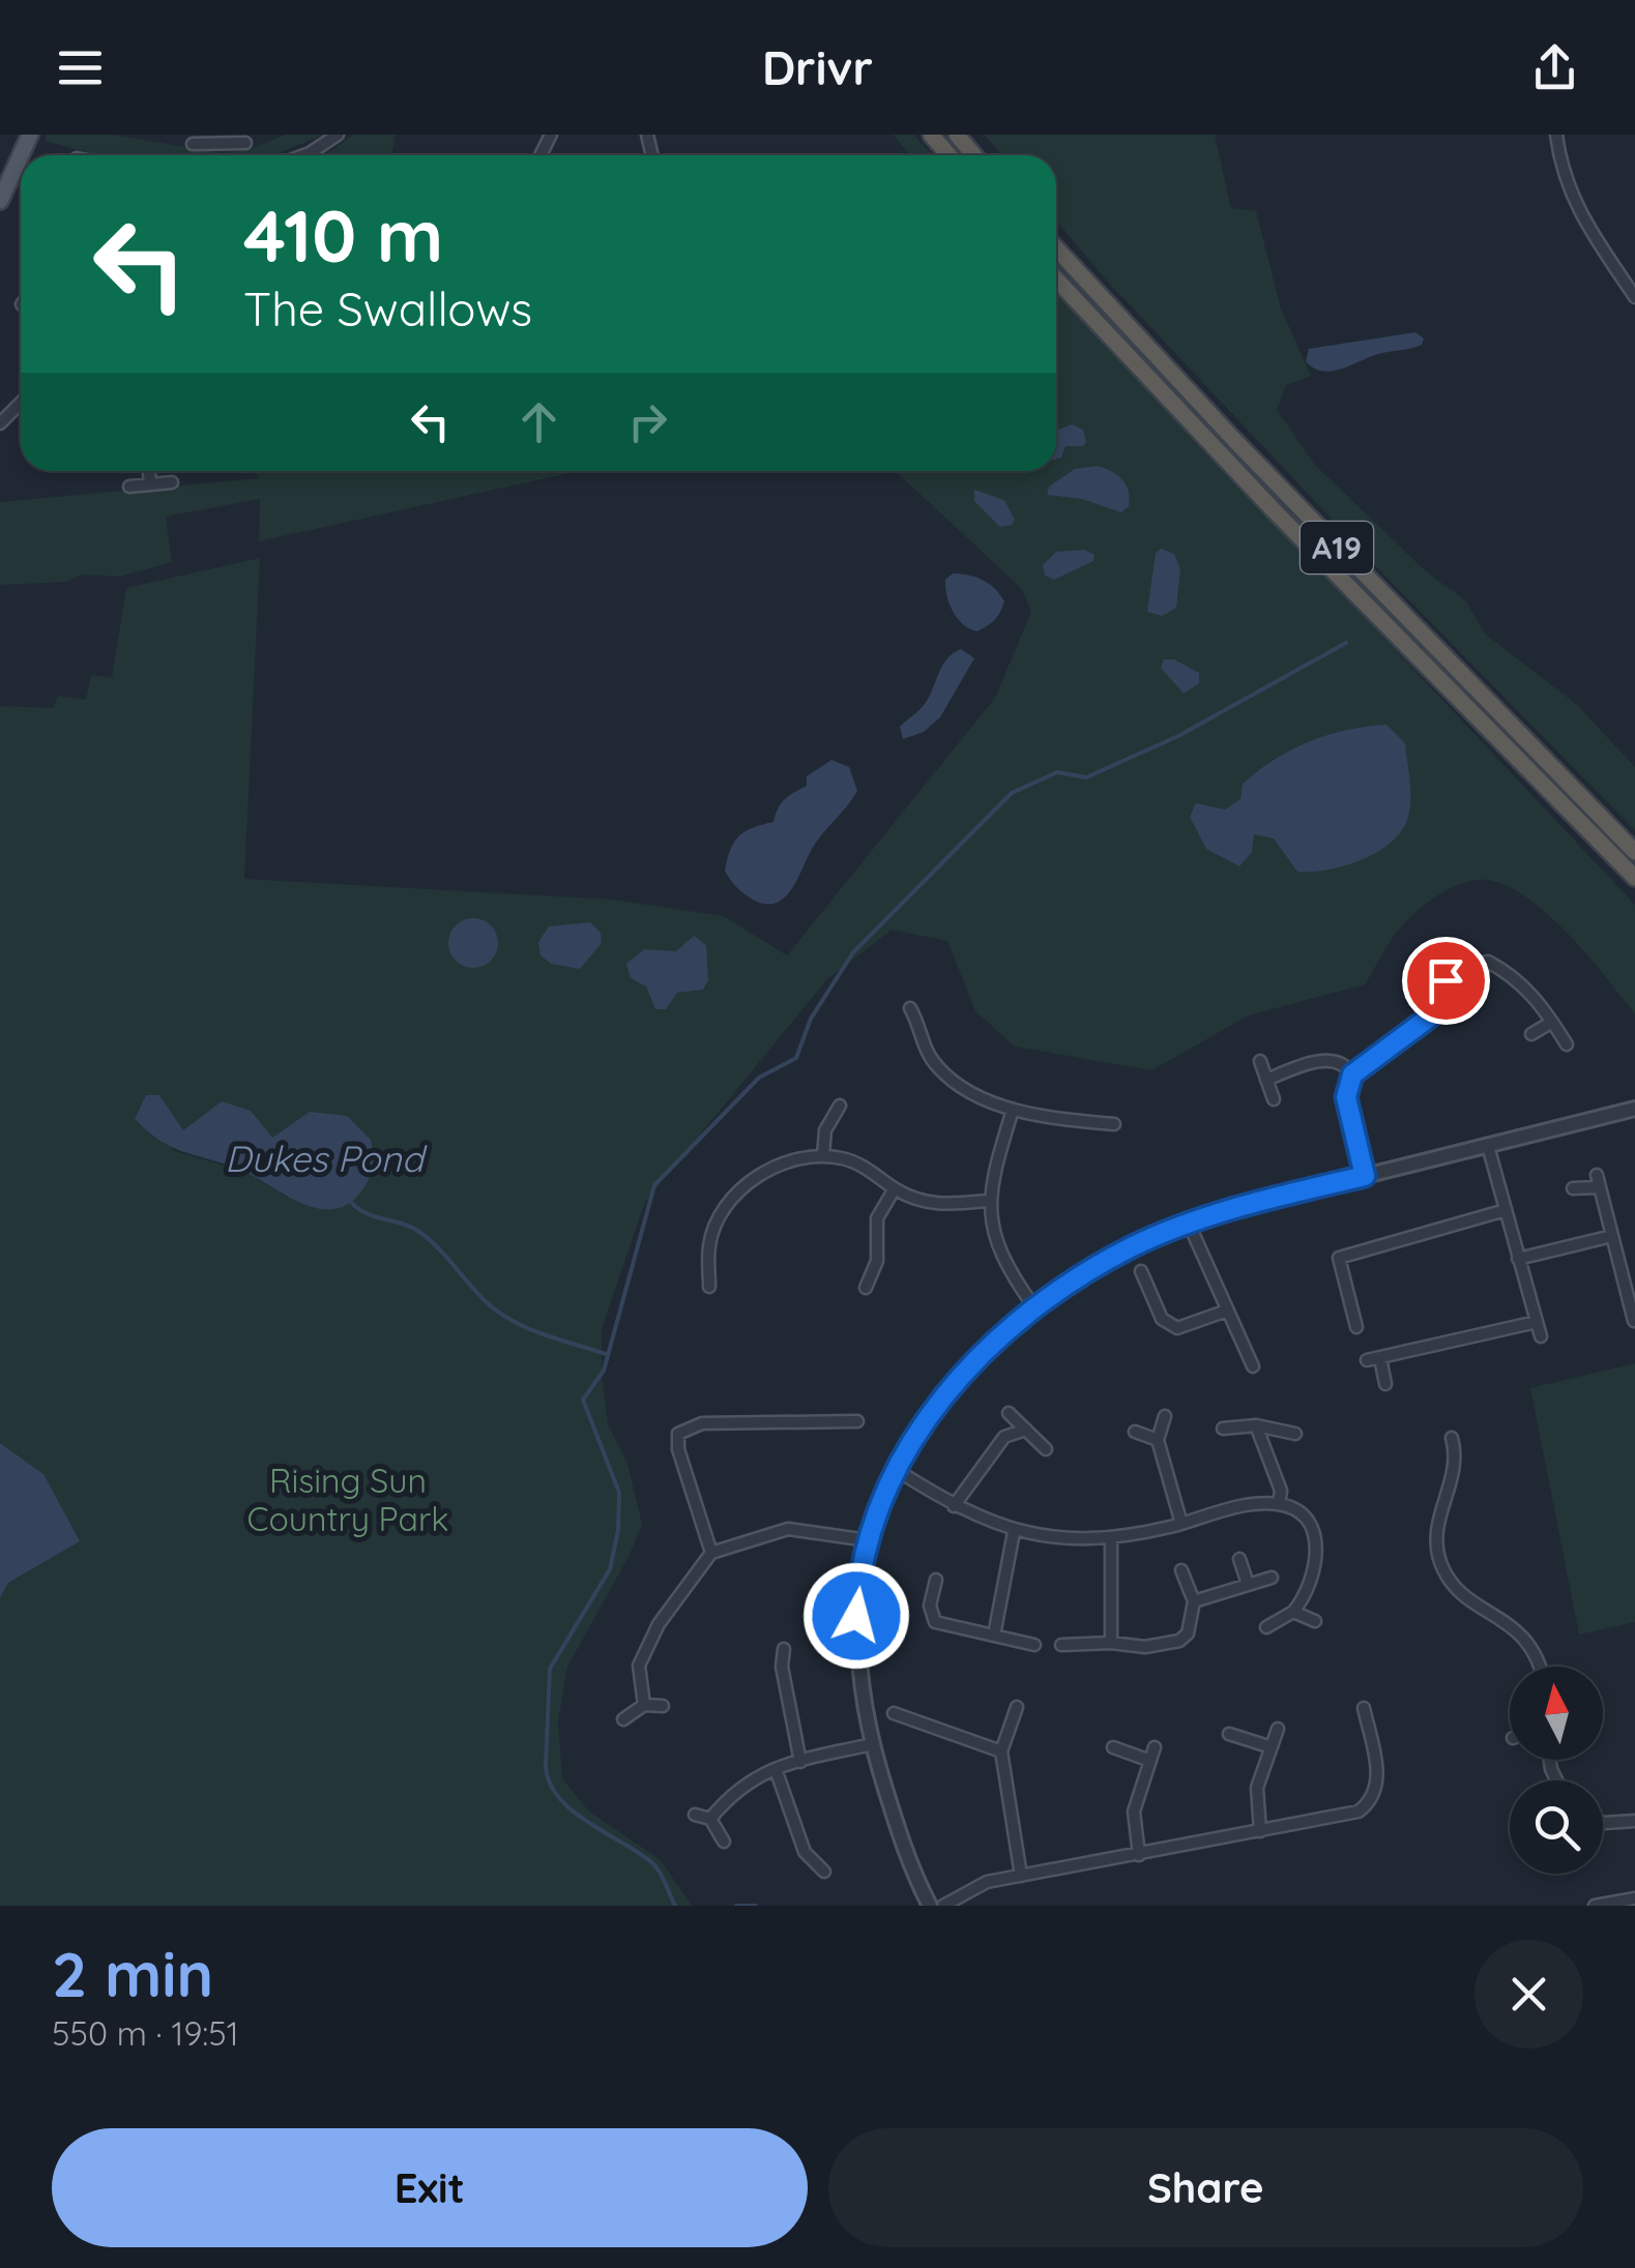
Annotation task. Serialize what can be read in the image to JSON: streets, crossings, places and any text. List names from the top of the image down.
{
  "streets": {
    "highway": ["A19"]
  },
  "water": ["Dukes Pond"],
  "parks": ["Rising Sun Country Park"],
  "north": "top",
  "page": {
    "header": "Drivr",
    "turn": ["410 m", "The Swallows"],
    "heading": ["2 min", "550 m · 19:51"],
    "buttons": ["Exit", "Share"]
  }
}
